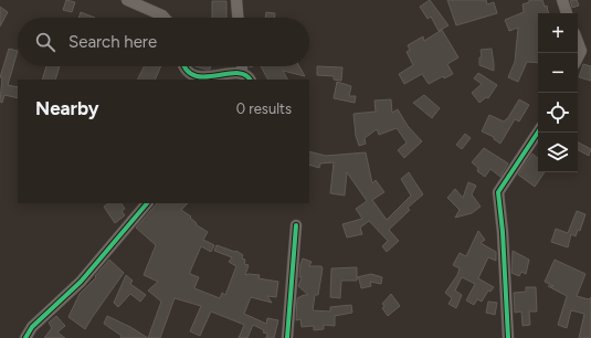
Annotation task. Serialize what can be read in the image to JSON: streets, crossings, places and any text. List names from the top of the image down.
{
  "page": {
    "map_buttons": ["+", "−"],
    "search": "Search here",
    "heading": ["Nearby", "0 results"]
  }
}
